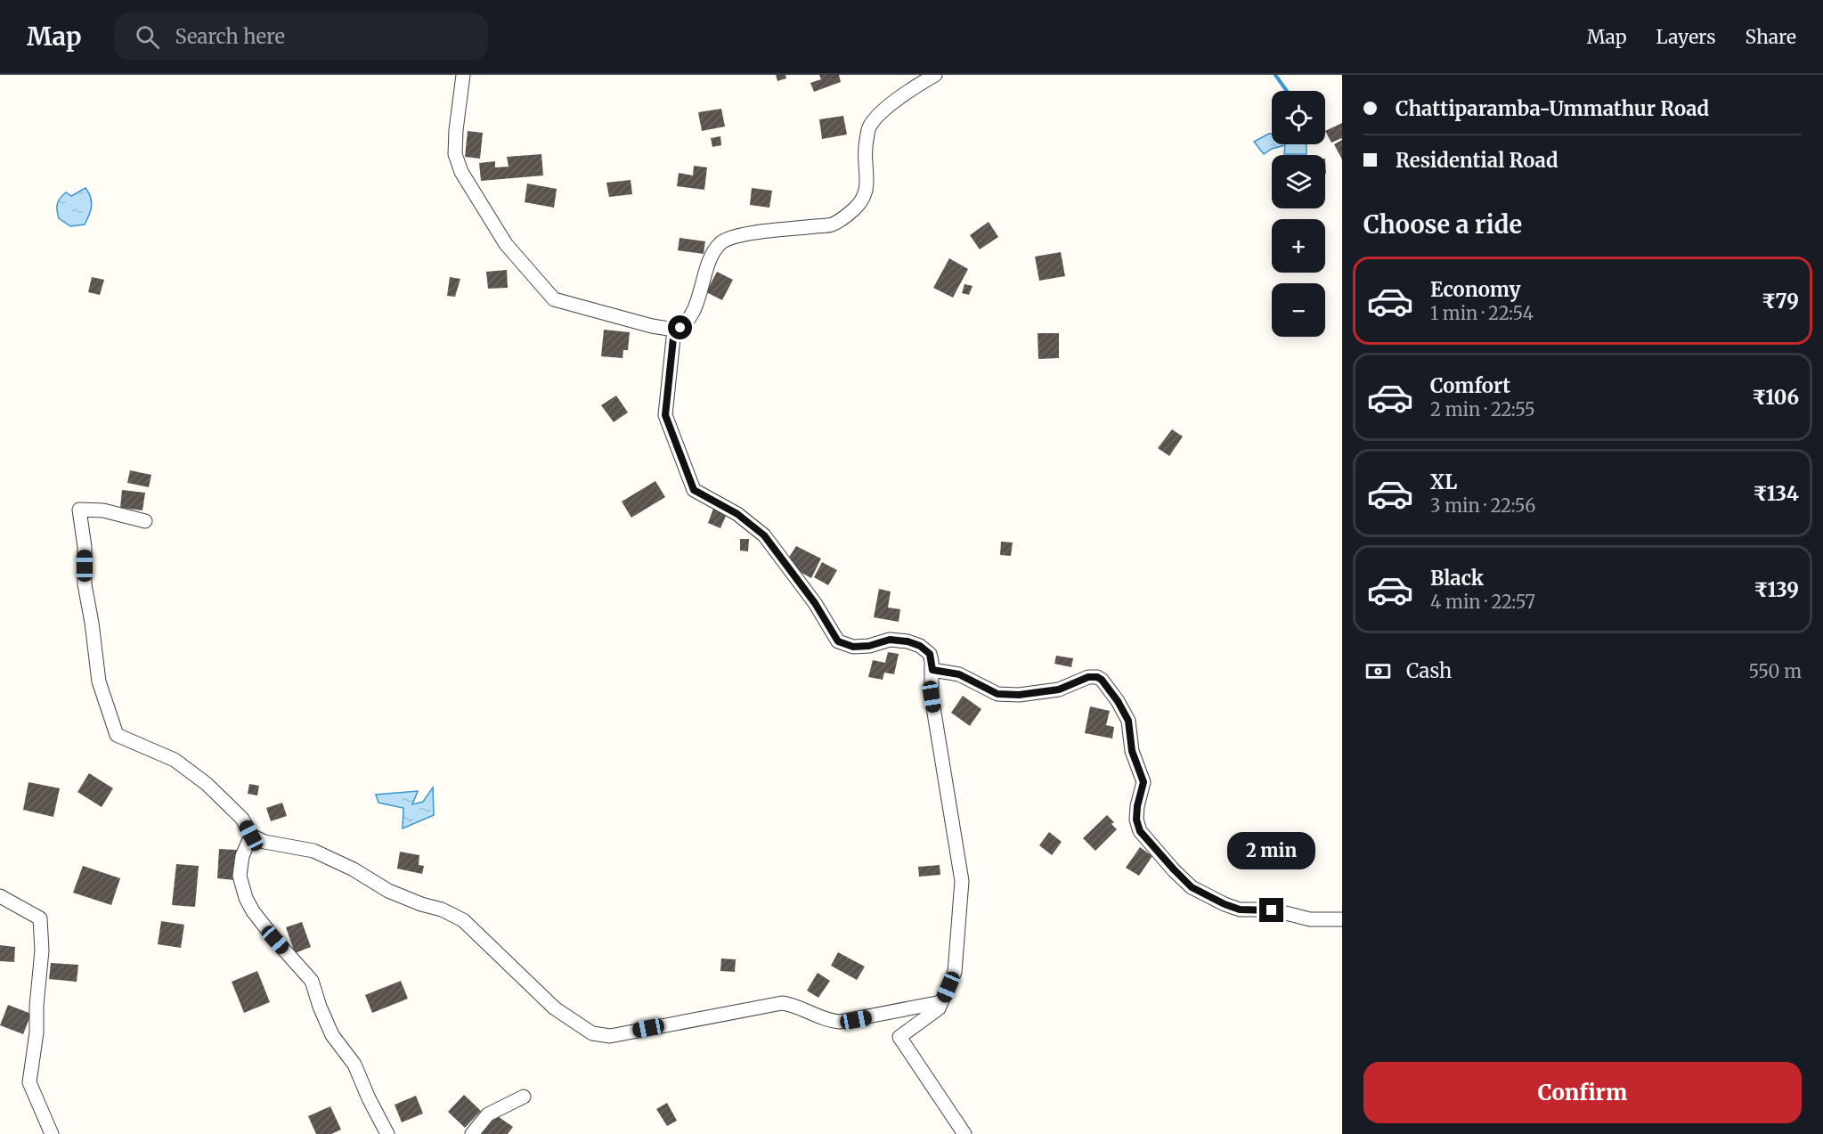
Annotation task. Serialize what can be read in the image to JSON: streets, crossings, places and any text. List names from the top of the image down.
{
  "page": {
    "header": "Map",
    "search": "Search here",
    "nav": ["Map", "Layers", "Share"],
    "banner": ["Chattiparamba-Ummathur Road", "Residential Road"],
    "map_buttons": ["+", "−"],
    "heading": "Choose a ride",
    "list": [
      {
        "name": "Economy",
        "note": "1 min · 22:54",
        "value": "₹79"
      },
      {
        "name": "Comfort",
        "note": "2 min · 22:55",
        "value": "₹106"
      },
      {
        "name": "XL",
        "note": "3 min · 22:56",
        "value": "₹134"
      },
      {
        "name": "Black",
        "note": "4 min · 22:57",
        "value": "₹139"
      }
    ],
    "pay": ["Cash", "550 m"],
    "bubble": "2 min",
    "buttons": "Confirm"
  }
}
